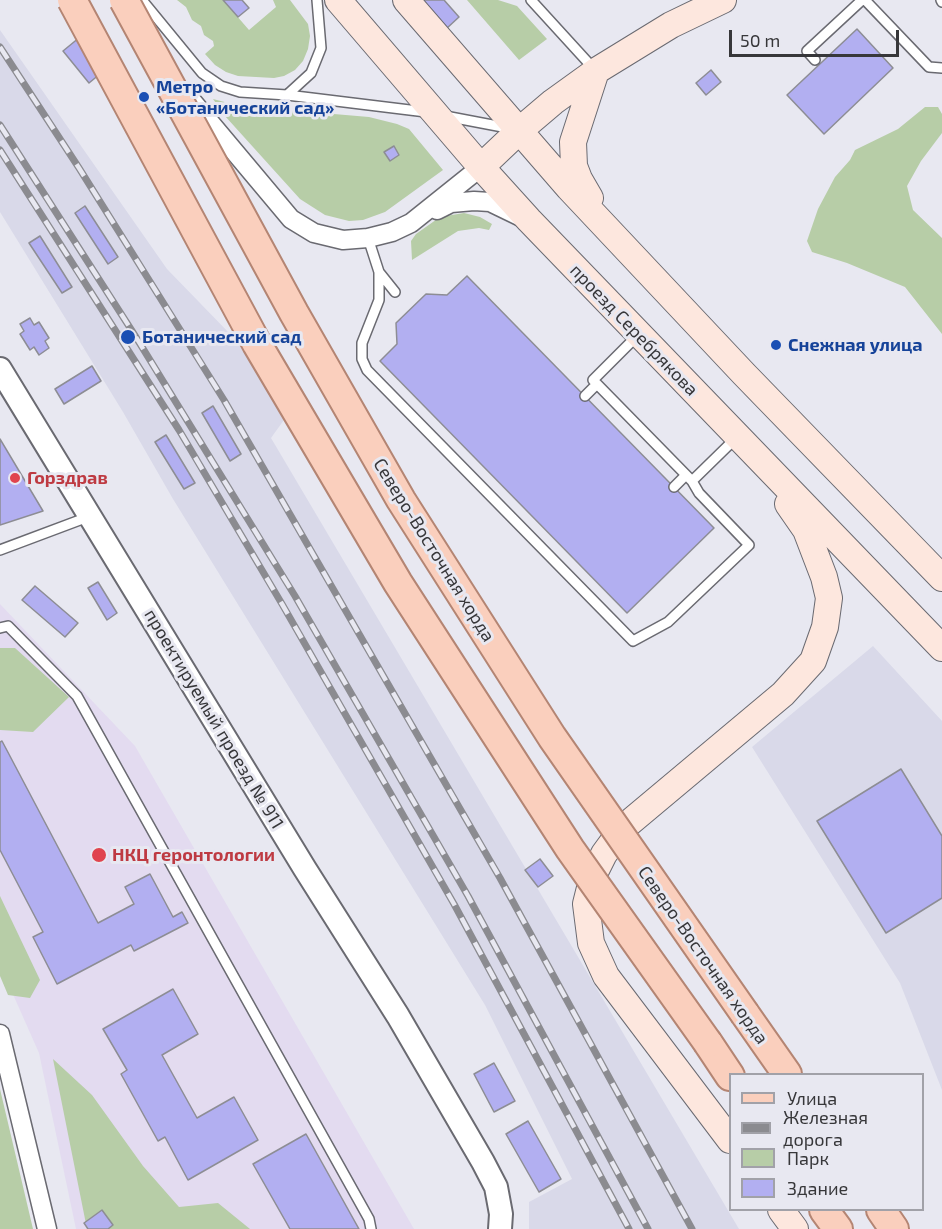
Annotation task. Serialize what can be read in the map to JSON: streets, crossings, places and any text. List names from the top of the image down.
{
  "streets": {
    "main road": ["проезд Серебрякова", "Северо-Восточная хорда"],
    "street": ["проектируемый проезд № 911"]
  },
  "places": [
    "Метро «Ботанический сад»",
    "Ботанический сад",
    "Снежная улица",
    "Горздрав",
    "НКЦ геронтологии"
  ],
  "legend": [
    "Улица",
    "Железная дорога",
    "Парк",
    "Здание"
  ],
  "scale_bar": "50 m"
}
